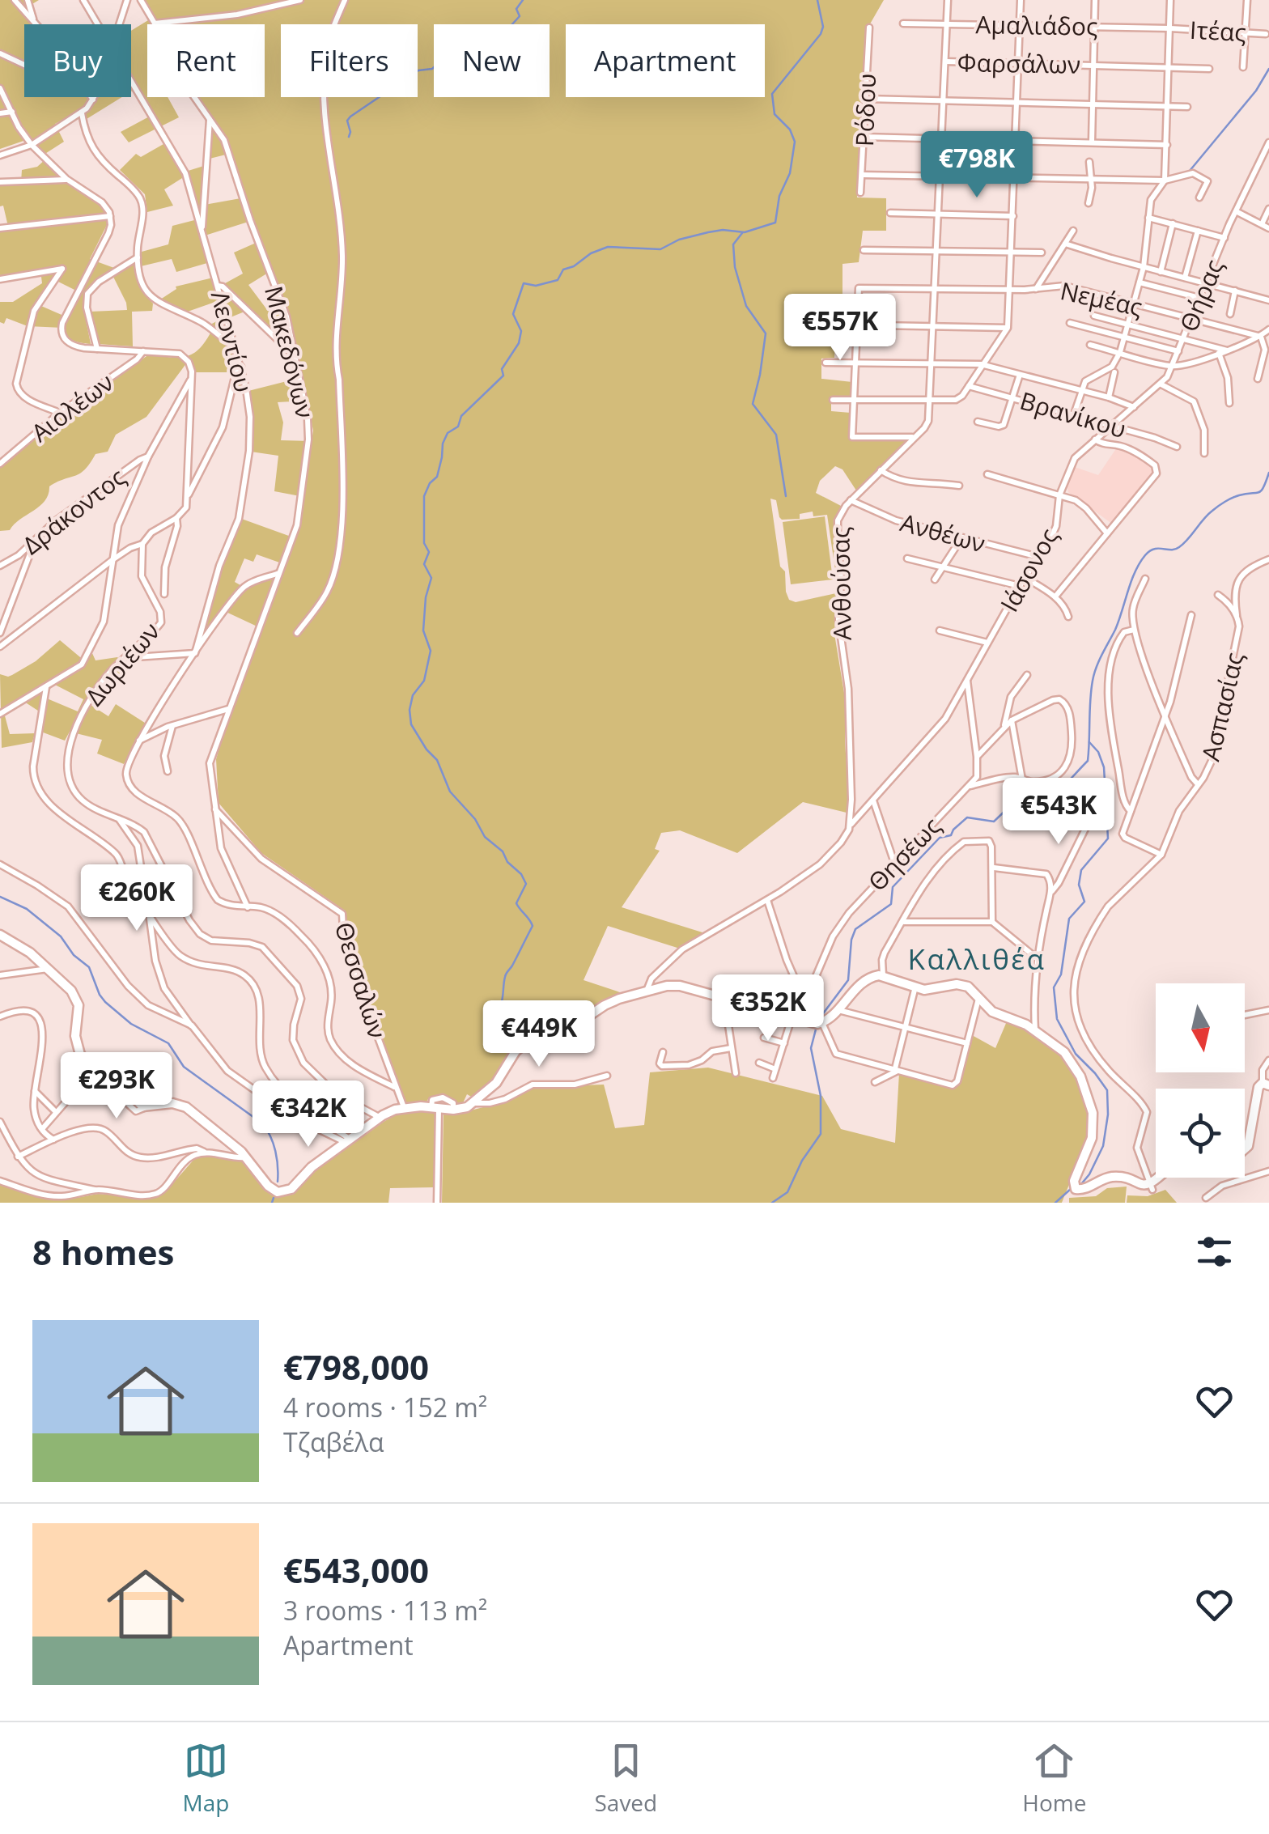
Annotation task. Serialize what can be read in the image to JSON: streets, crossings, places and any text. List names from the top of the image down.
{
  "streets": {
    "street": [
      "Αμαλιάδος",
      "Ιτέας",
      "Φαρσάλων",
      "Ρόδου",
      "Θήρας",
      "Νεμέας",
      "Λεοντίου",
      "Μακεδόνων",
      "Αιολέων",
      "Βρανίκου",
      "Δράκοντος",
      "Ανθέων",
      "Ιάσονος",
      "Ανθούσας",
      "Δωριέων",
      "Ασπασίας",
      "Θησέως",
      "Θεσσαλών"
    ]
  },
  "crossings": [
    ["Αμαλιάδος", "Ιτέας"],
    ["Αμαλιάδος", "Ανθούσας"],
    ["Φαρσάλων", "Ανθούσας"],
    ["Θήρας", "Νεμέας"],
    ["Θήρας", "Ιάσονος"],
    ["Νεμέας", "Ανθούσας"],
    ["Λεοντίου", "Μακεδόνων"],
    ["Λεοντίου", "Θεσσαλών"],
    ["Μακεδόνων", "Θεσσαλών"],
    ["Βρανίκου", "Ιάσονος"],
    ["Ανθέων", "Ιάσονος"],
    ["Ανθέων", "Ανθούσας"],
    ["Ιάσονος", "Ανθούσας"]
  ],
  "districts": ["Καλλιθέα"],
  "north": "bottom",
  "page": {
    "chip": [
      "Buy",
      "Rent",
      "Filters",
      "New",
      "Apartment"
    ],
    "price": [
      "€798K",
      "€557K",
      "€543K",
      "€260K",
      "€352K",
      "€449K",
      "€293K",
      "€342K"
    ],
    "heading": "8 homes",
    "list": [
      {
        "name": "€798,000",
        "note": "4 rooms · 152 m² · Τζαβέλα"
      },
      {
        "name": "€543,000",
        "note": "3 rooms · 113 m² · Apartment"
      }
    ],
    "tabs": ["Map", "Saved", "Home"]
  }
}
